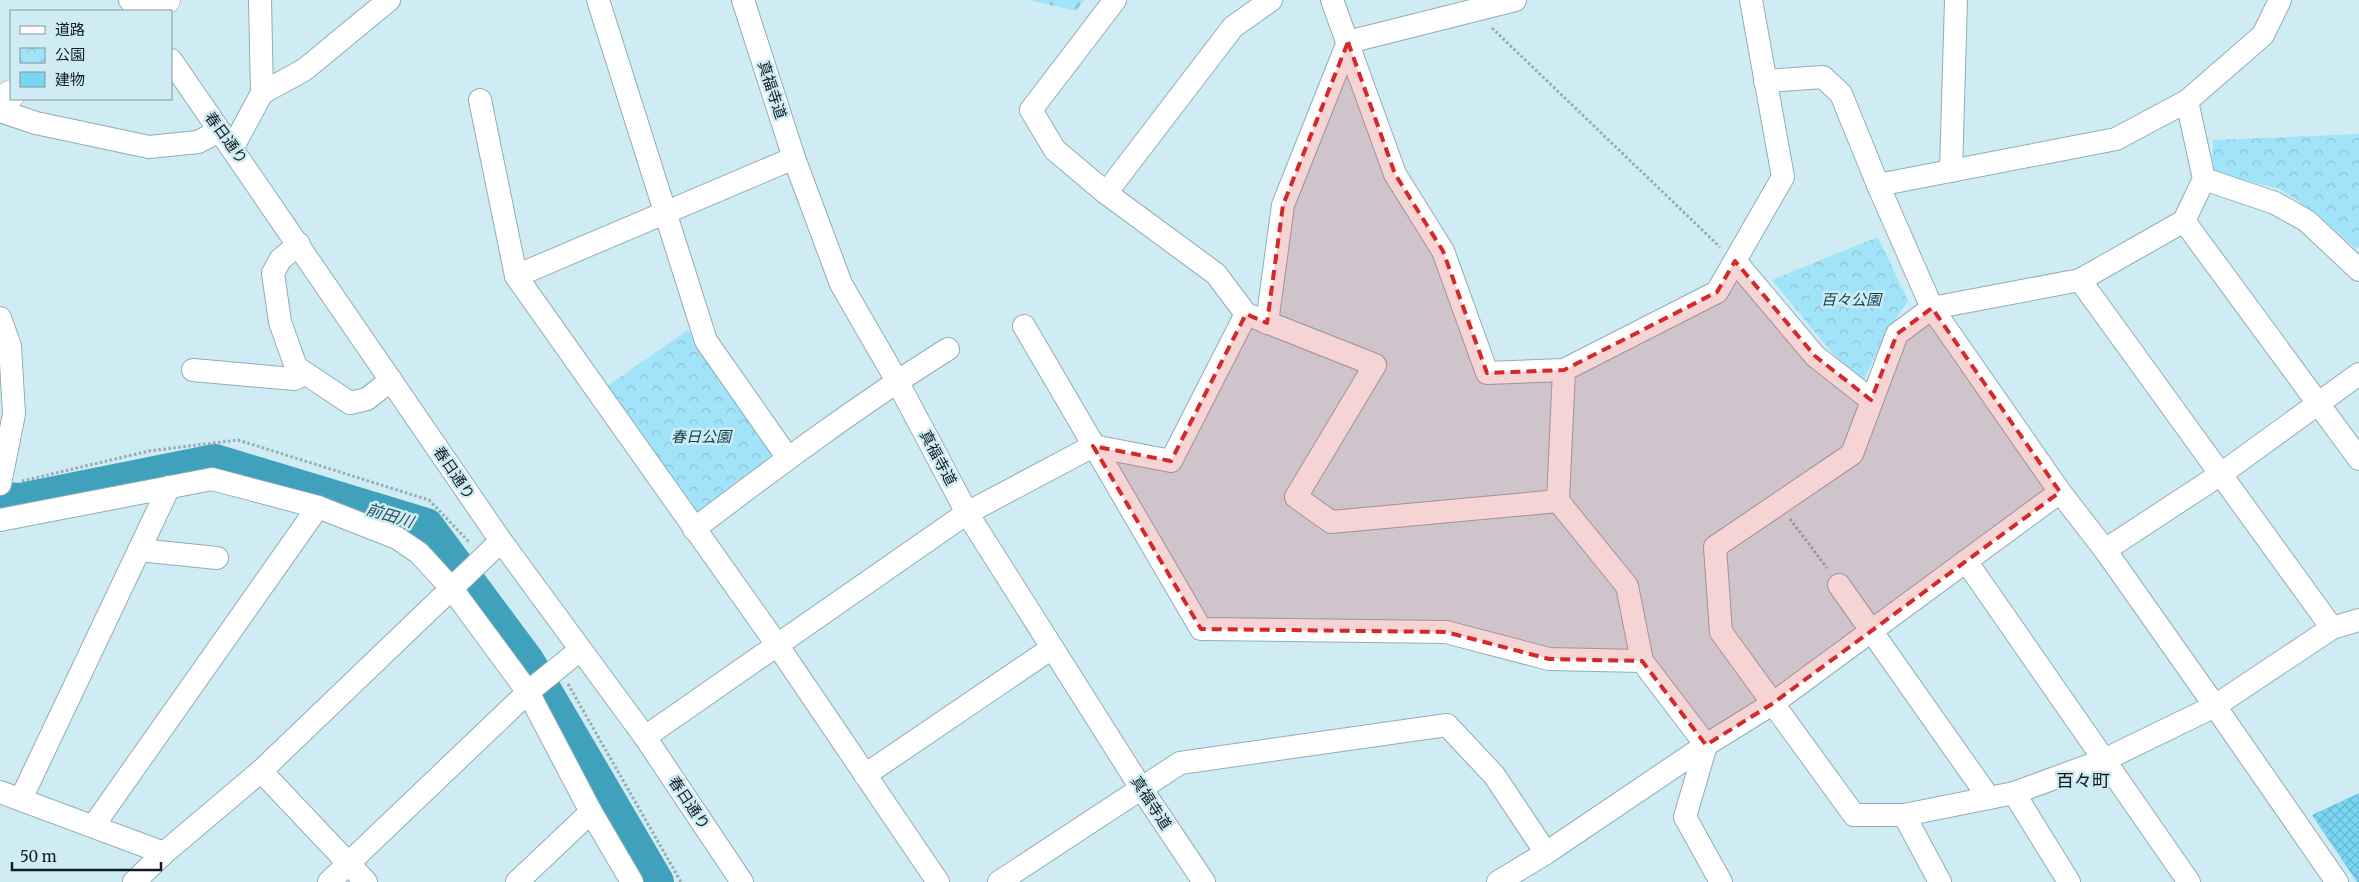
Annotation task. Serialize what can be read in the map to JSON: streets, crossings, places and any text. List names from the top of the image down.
{
  "streets": {
    "street": ["真福寺道", "春日通り"]
  },
  "districts": ["百々町"],
  "water": ["前田川"],
  "parks": ["百々公園", "春日公園"],
  "legend": ["道路", "公園", "建物"],
  "scale_bar": "50 m"
}
